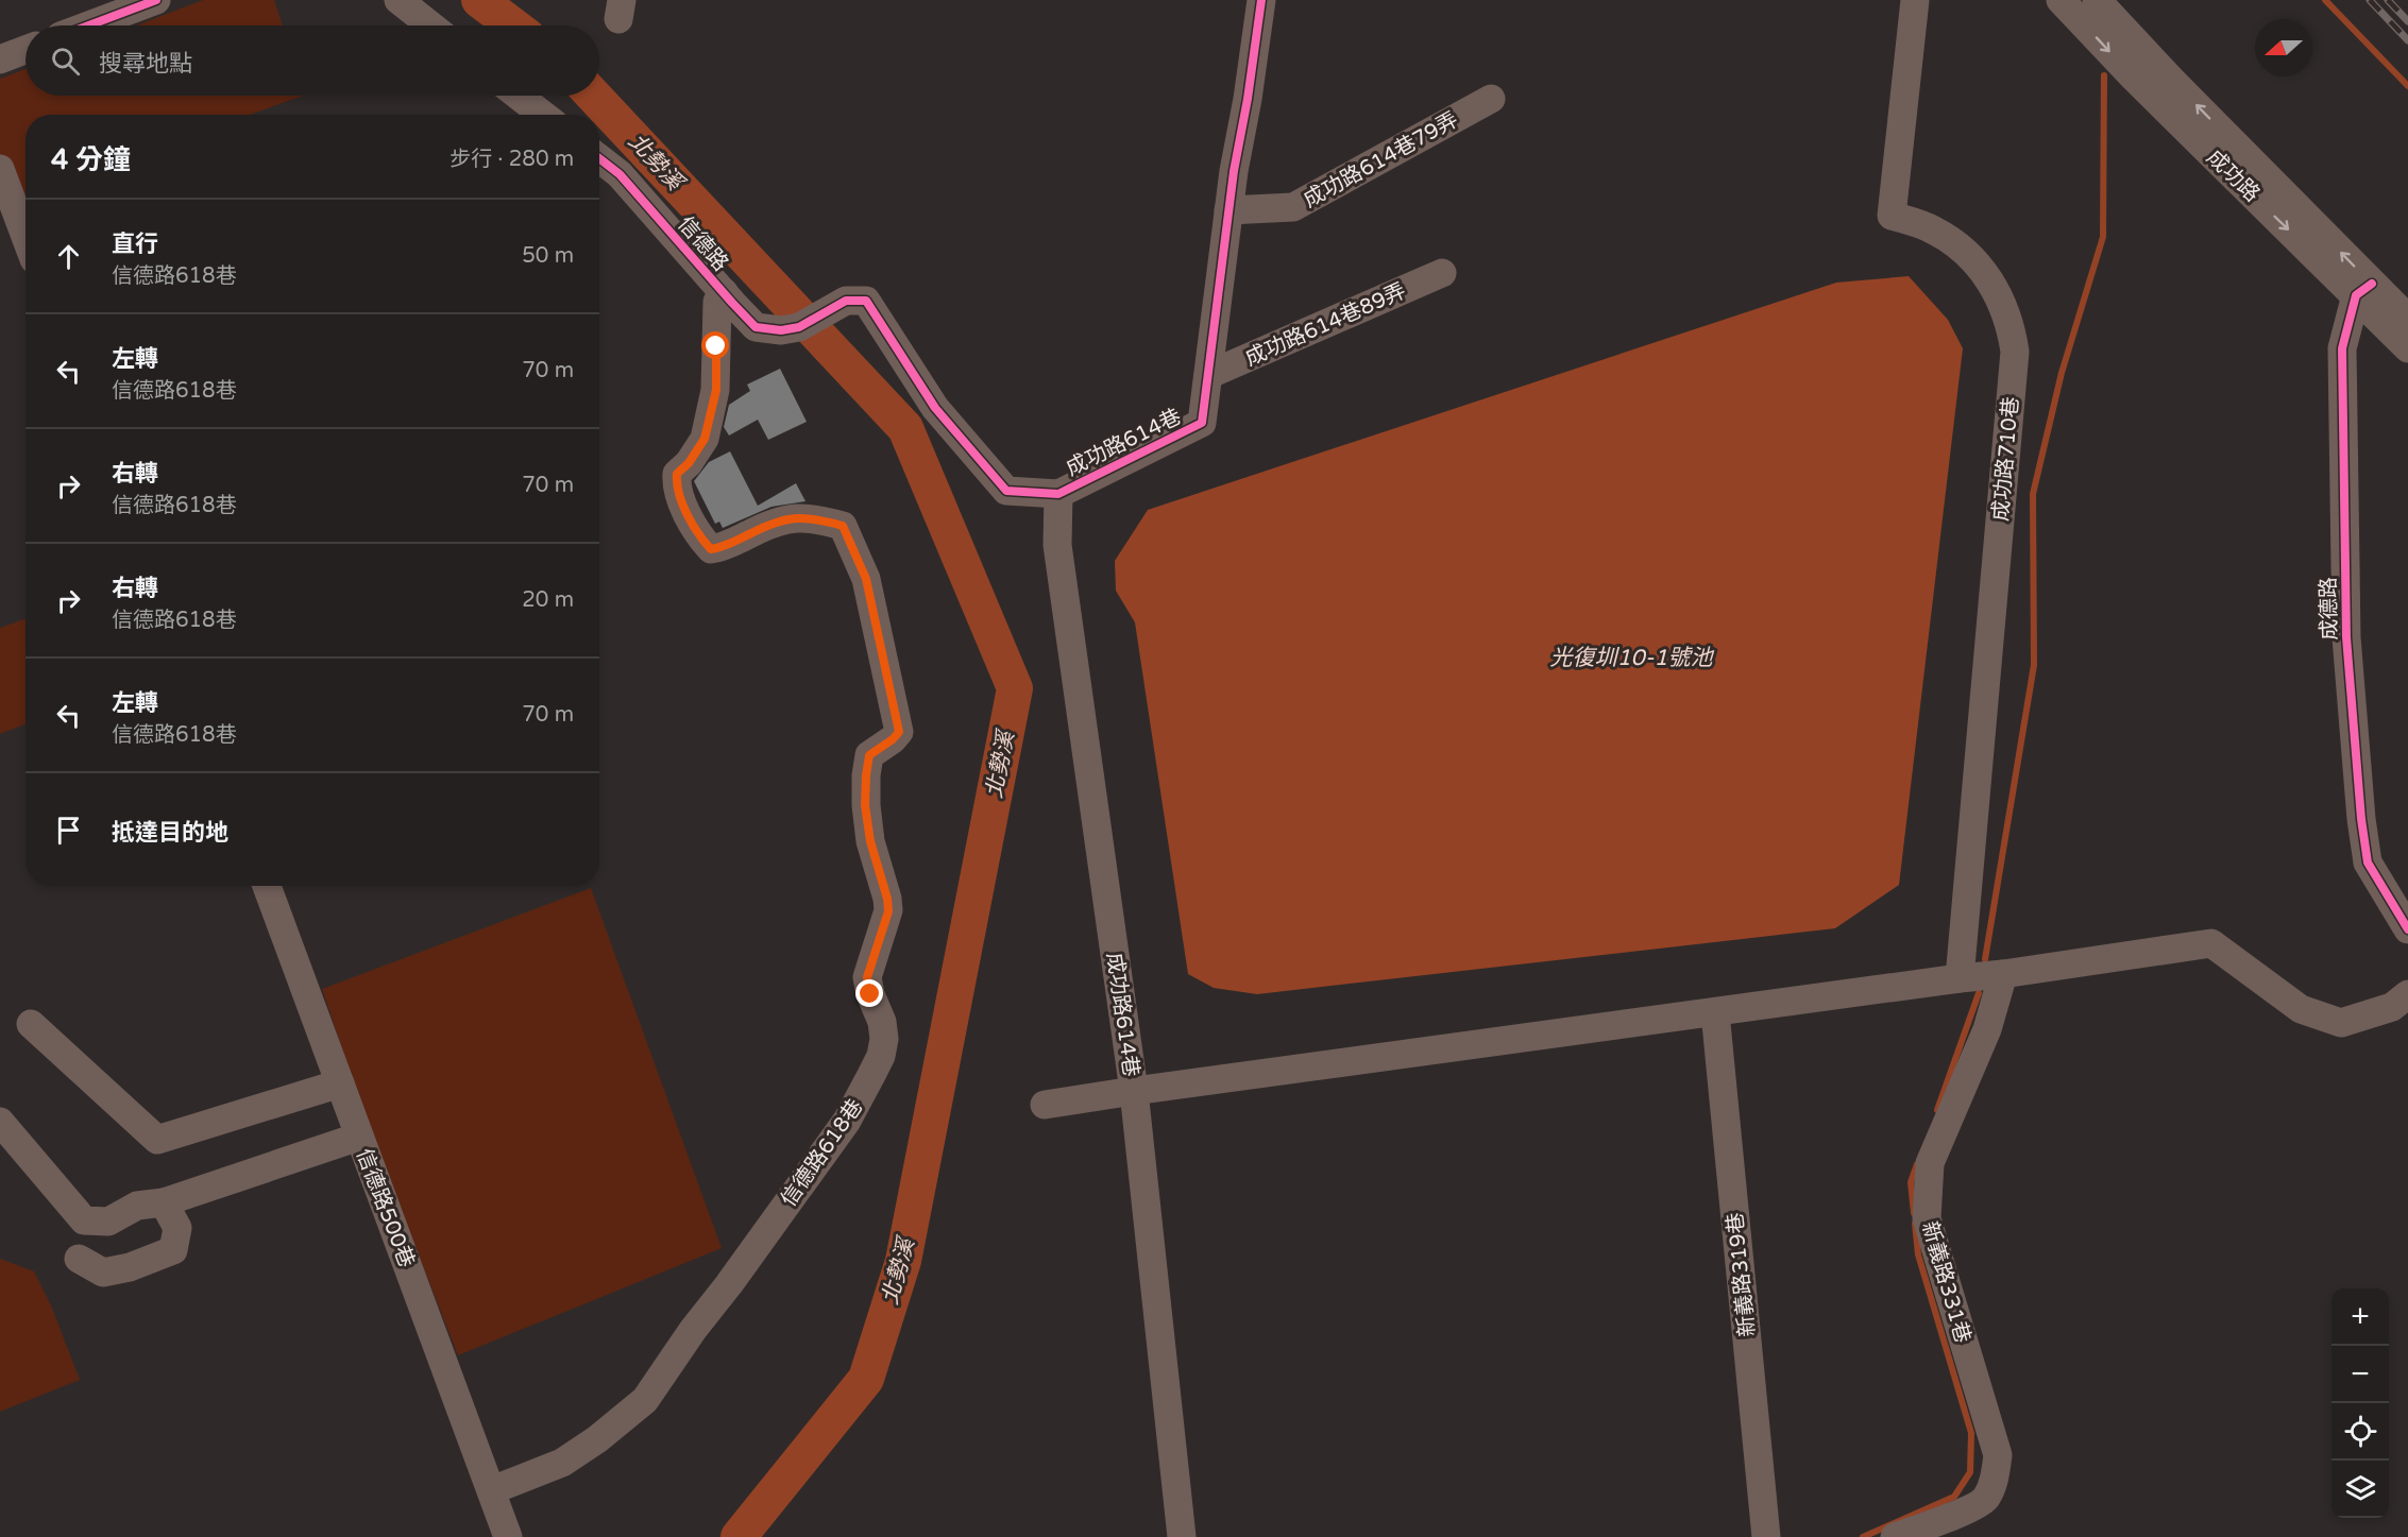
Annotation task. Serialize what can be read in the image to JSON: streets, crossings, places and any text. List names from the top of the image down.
{
  "streets": {
    "street": [
      "成功路614巷79弄",
      "成功路",
      "信德路",
      "成功路614巷89弄",
      "成功路614巷",
      "成功路710巷",
      "成德路",
      "信德路618巷",
      "信德路500巷",
      "新義路319巷",
      "新義路331巷"
    ]
  },
  "crossings": [
    ["成功路614巷79弄", "成功路614巷"],
    ["成功路", "成德路"],
    ["信德路", "成功路614巷"],
    ["信德路", "信德路618巷"],
    ["成功路614巷89弄", "成功路614巷"],
    ["信德路618巷", "信德路500巷"]
  ],
  "water": ["北勢溪", "光復圳10-1號池"],
  "north": "left",
  "page": {
    "search": "搜尋地點",
    "heading": ["4 分鐘", "步行 · 280 m"],
    "list": [
      ["直行", "信德路618巷", "50 m"],
      ["左轉", "信德路618巷", "70 m"],
      ["右轉", "信德路618巷", "70 m"],
      ["右轉", "信德路618巷", "20 m"],
      ["左轉", "信德路618巷", "70 m"],
      "抵達目的地"
    ],
    "map_buttons": ["+", "−"]
  }
}
